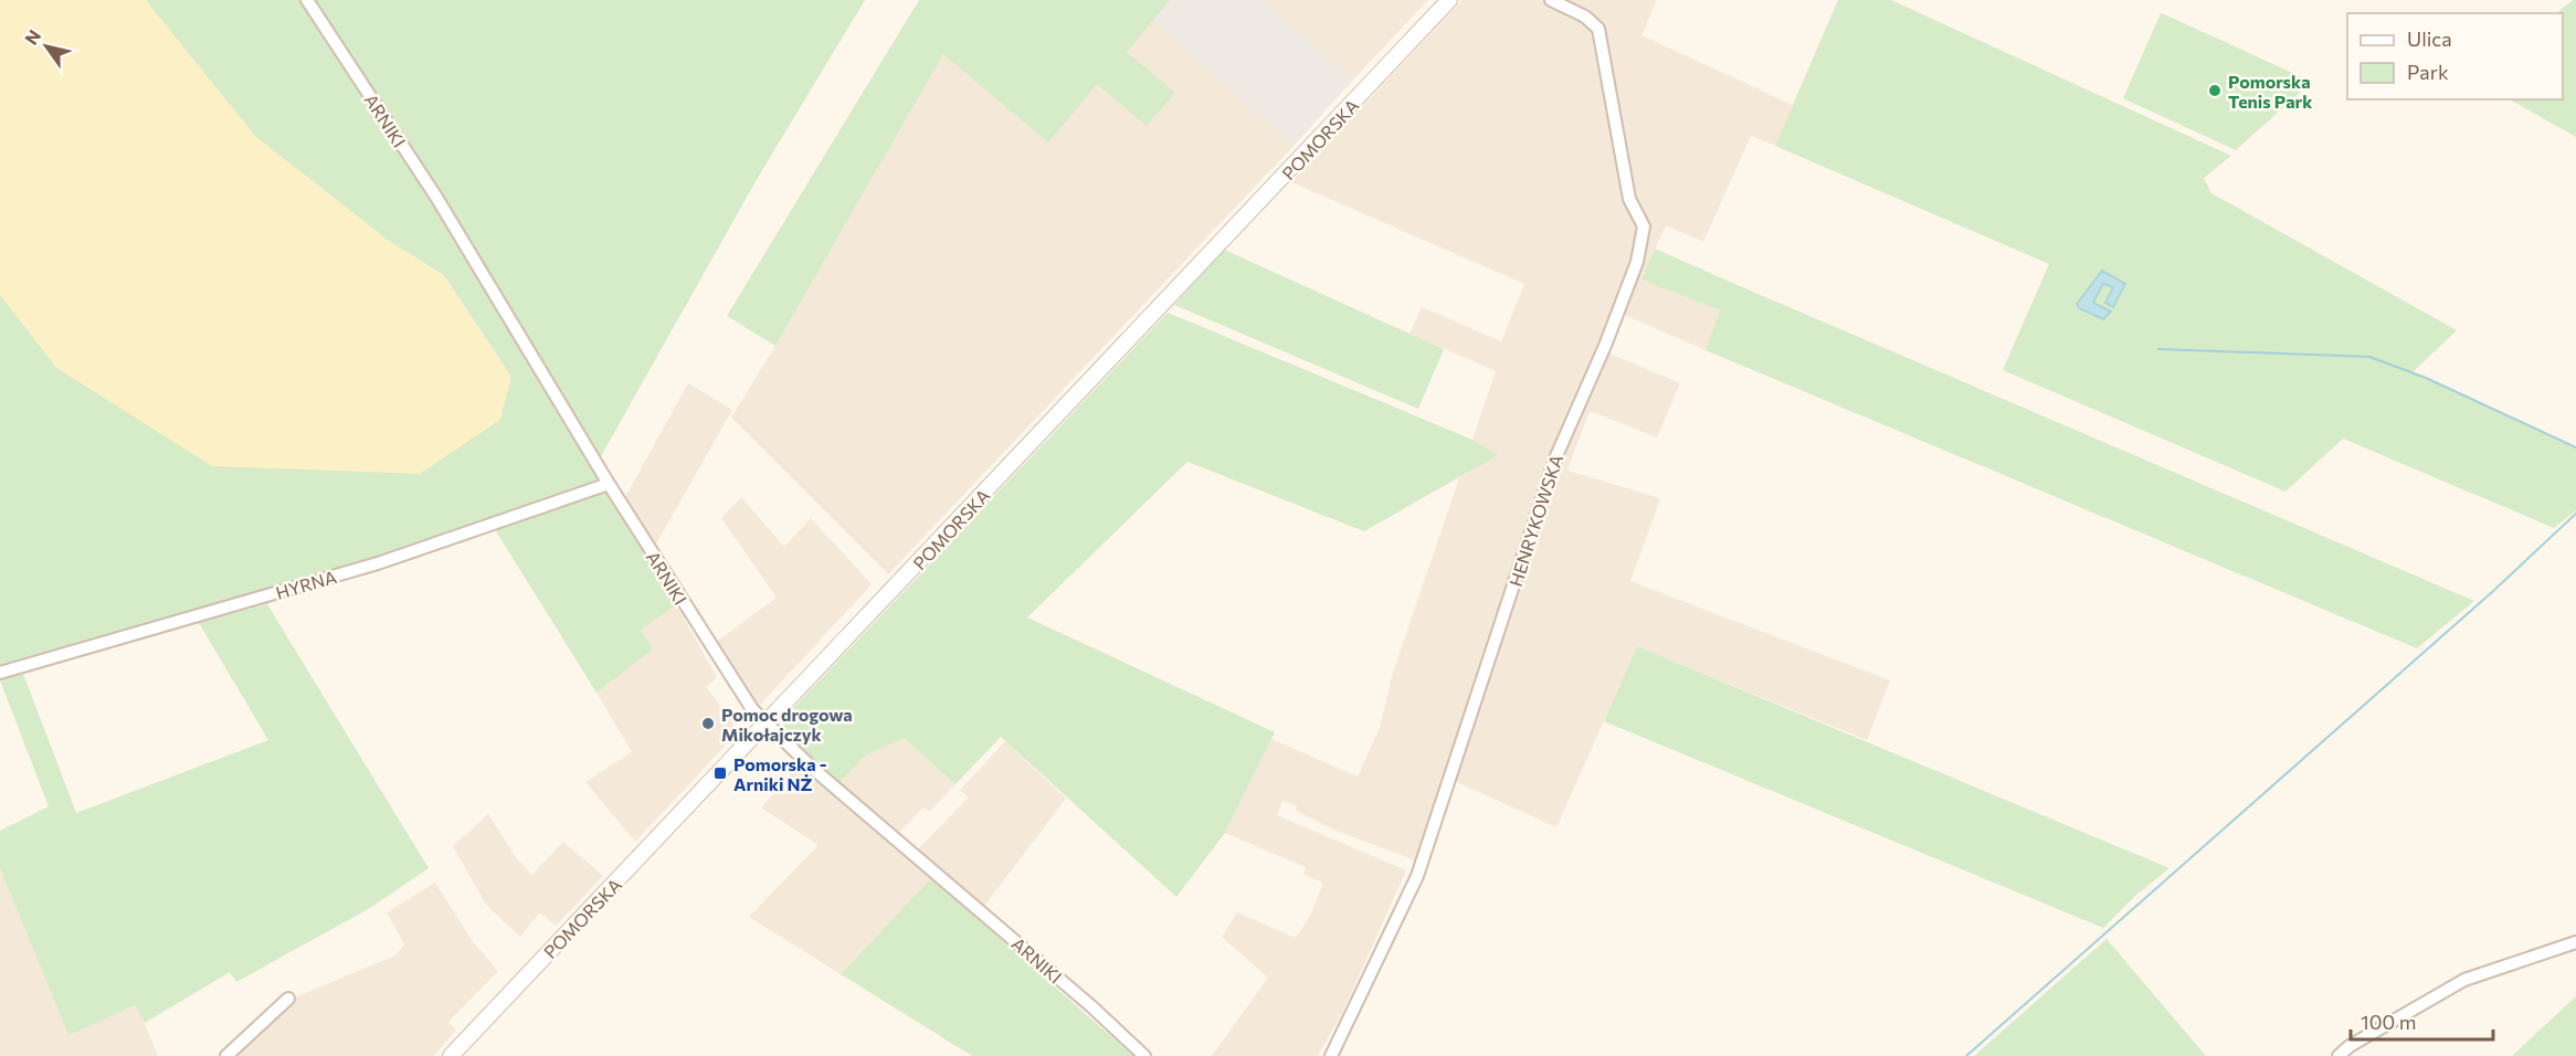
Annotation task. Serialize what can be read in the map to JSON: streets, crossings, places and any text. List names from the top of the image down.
{
  "streets": {
    "street": [
      "ARNIKI",
      "POMORSKA",
      "HENRYKOWSKA",
      "HYRNA"
    ]
  },
  "crossings": [
    ["ARNIKI", "POMORSKA"],
    ["ARNIKI", "HYRNA"]
  ],
  "places": {
    "other": ["Pomorska Tenis Park", "Pomoc drogowa Mikołajczyk"],
    "transit": ["Pomorska - Arniki NŻ"]
  },
  "legend": ["Ulica", "Park"],
  "scale_bar": "100 m",
  "north": "top left"
}
